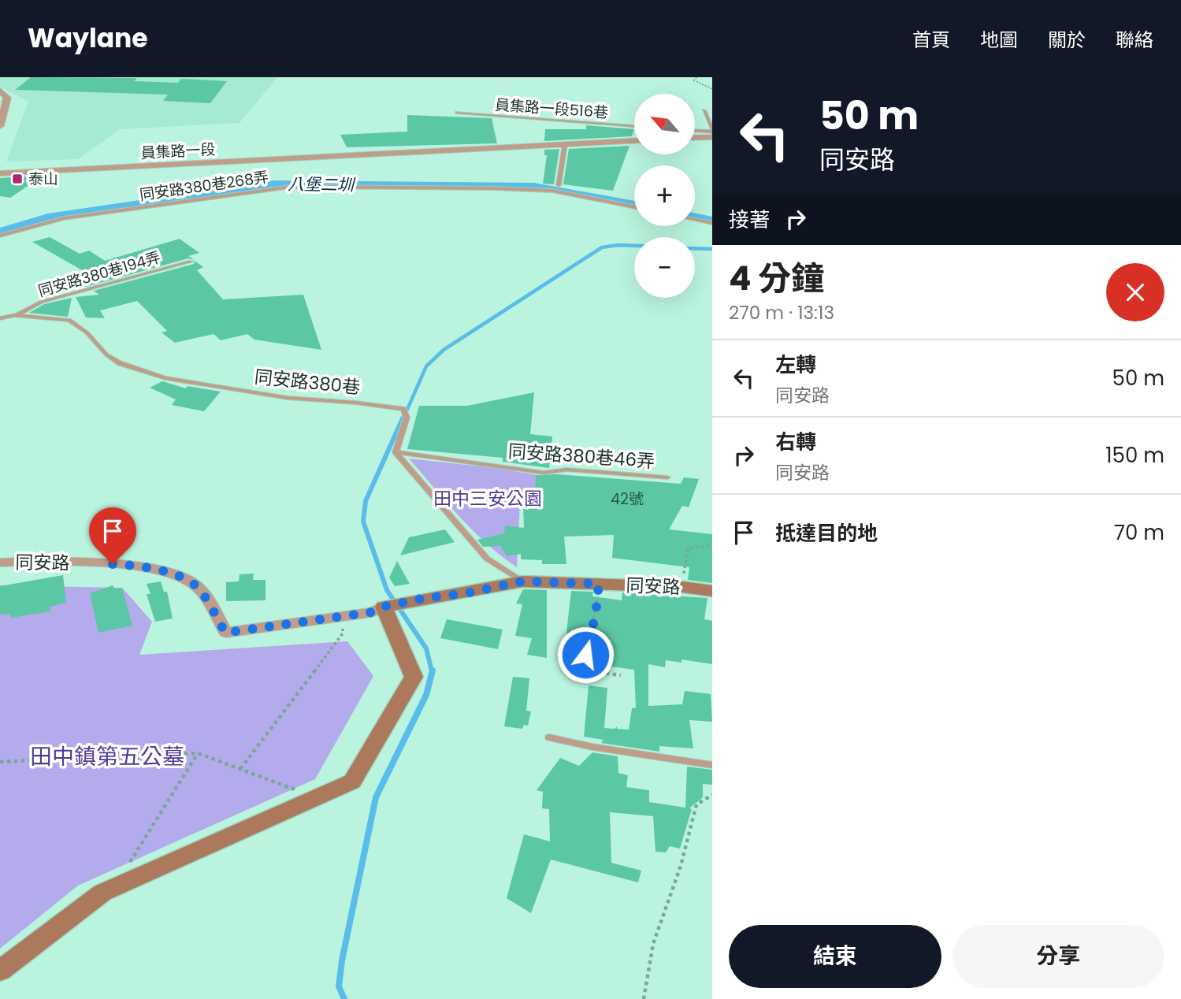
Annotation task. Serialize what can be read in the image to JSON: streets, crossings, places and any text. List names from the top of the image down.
{
  "streets": {
    "street": ["員集路一段", "同安路"],
    "lane": [
      "員集路一段516巷",
      "同安路380巷268弄",
      "同安路380巷194弄",
      "同安路380巷",
      "同安路380巷46弄"
    ]
  },
  "crossings": [
    ["同安路380巷194弄", "同安路380巷"],
    ["同安路380巷", "同安路380巷46弄"]
  ],
  "water": ["八堡二圳"],
  "parks": ["田中三安公園", "田中鎮第五公墓"],
  "places": {
    "transit": ["泰山"]
  },
  "house_numbers": ["42號"],
  "north": "top left",
  "page": {
    "header": "Waylane",
    "nav": [
      "首頁",
      "地圖",
      "關於",
      "聯絡"
    ],
    "turn": ["50 m", "同安路"],
    "map_buttons": ["+", "−"],
    "then": "接著",
    "heading": ["4 分鐘", "270 m · 13:13"],
    "list": [
      {
        "name": "左轉",
        "note": "同安路",
        "value": "50 m"
      },
      {
        "name": "右轉",
        "note": "同安路",
        "value": "150 m"
      },
      {
        "name": "抵達目的地",
        "value": "70 m"
      }
    ],
    "buttons": ["結束", "分享"]
  }
}
